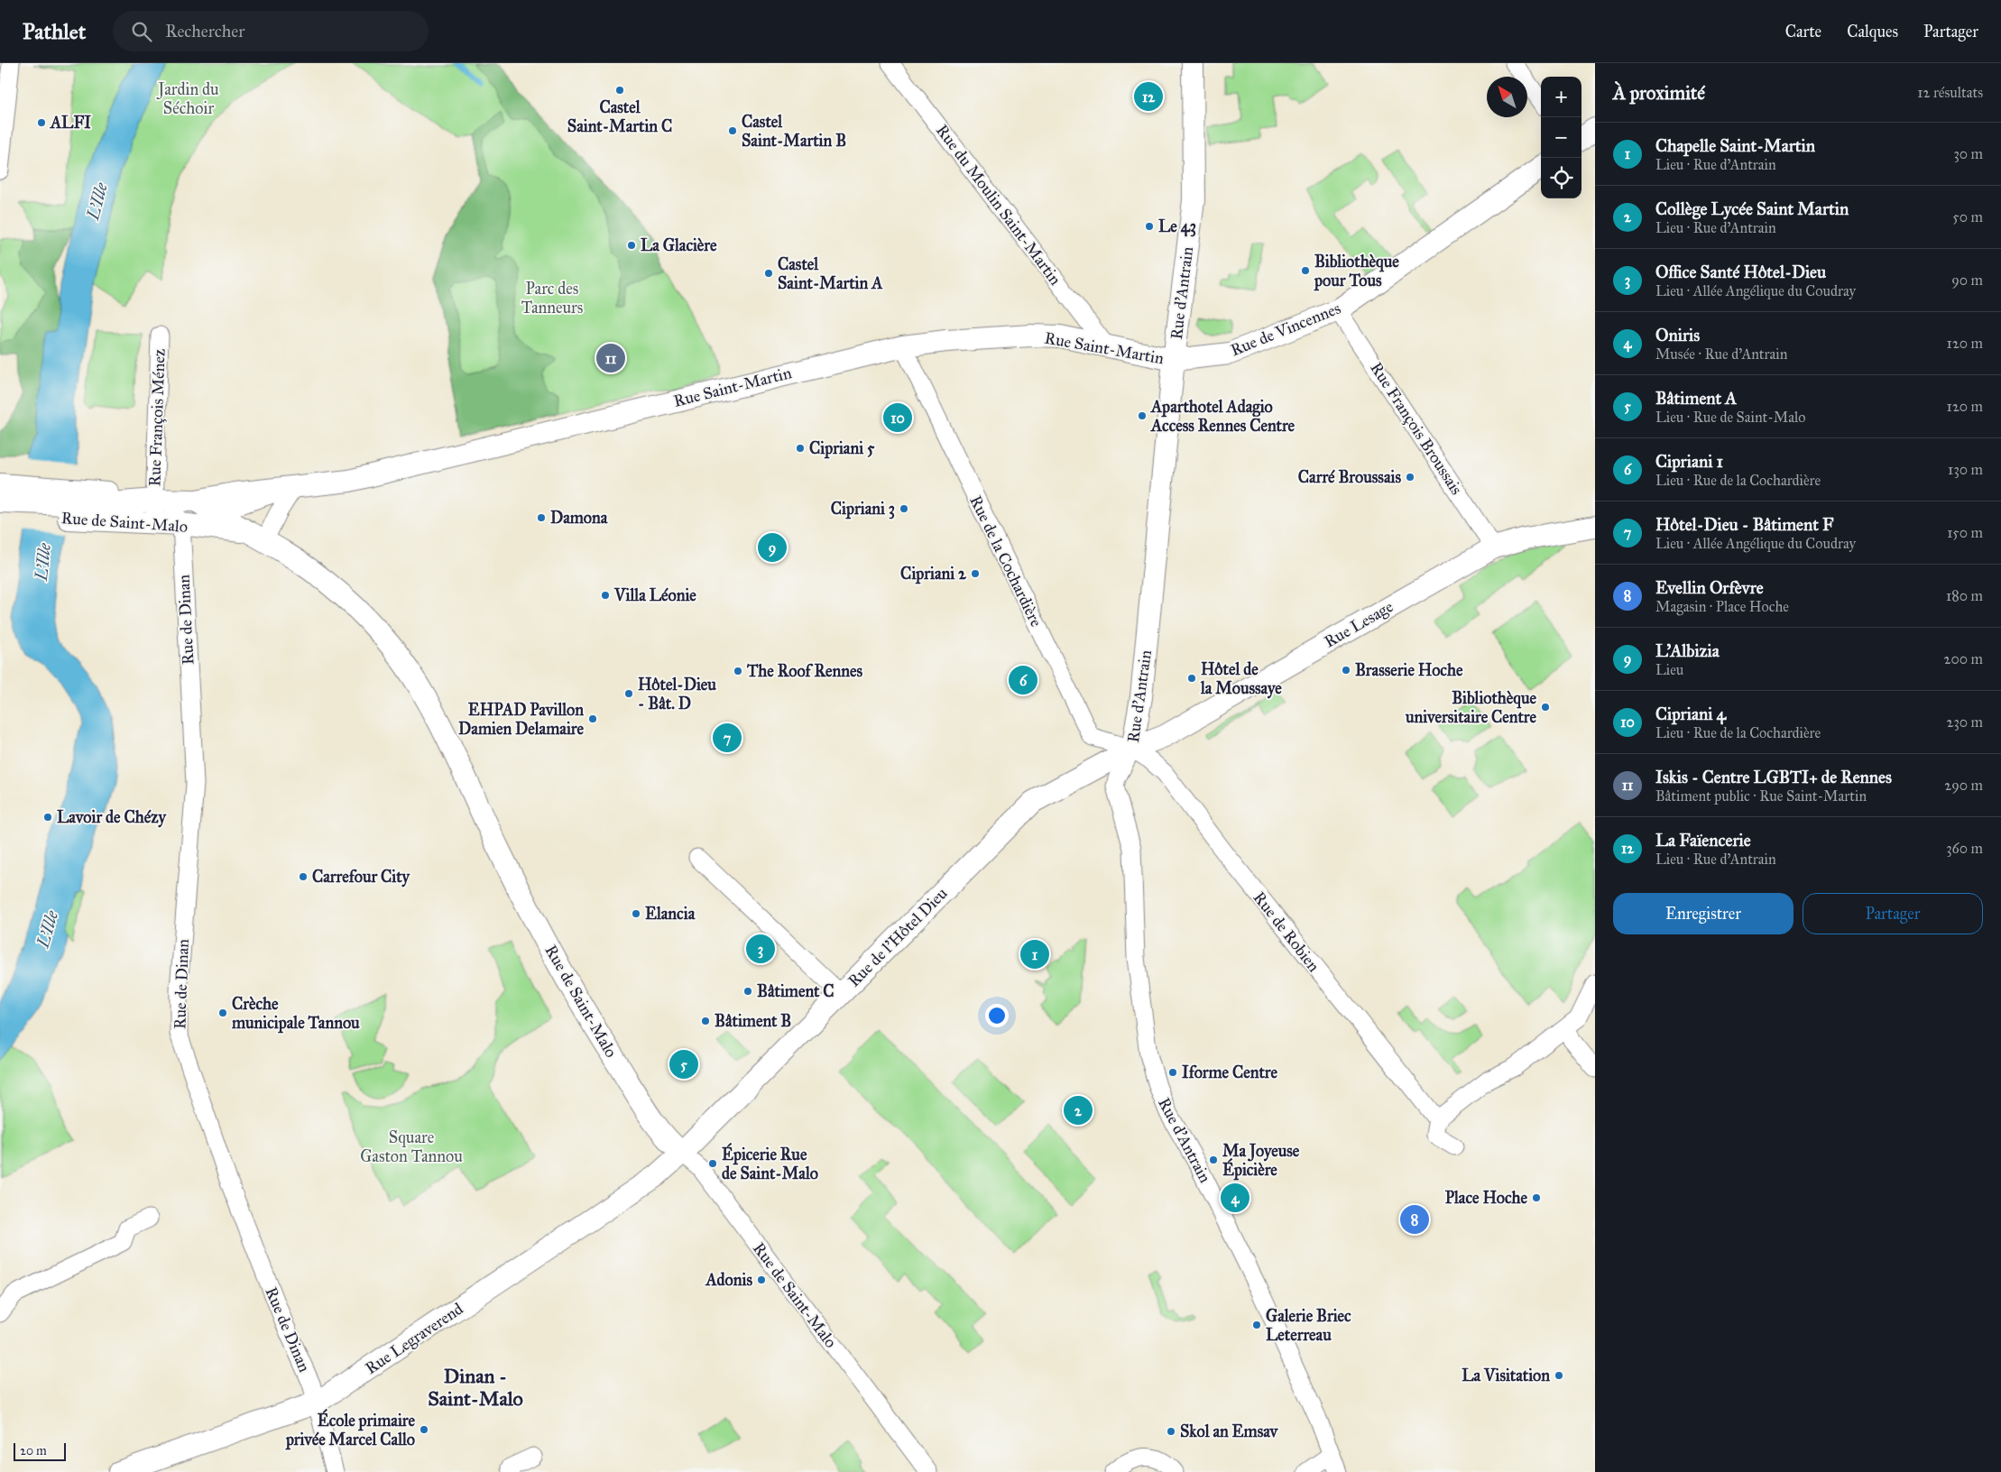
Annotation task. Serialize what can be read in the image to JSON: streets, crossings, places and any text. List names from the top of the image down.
{
  "streets": {
    "main road": [
      "Rue d'Antrain",
      "Rue de Vincennes",
      "Rue Saint-Martin",
      "Rue de Saint-Malo",
      "Rue Lesage",
      "Rue de l'Hôtel Dieu",
      "Rue Legraverend"
    ],
    "street": [
      "Rue du Moulin Saint-Martin",
      "Rue François Ménez",
      "Rue François Broussais",
      "Rue de la Cochardière",
      "Rue de Dinan",
      "Rue de Robien"
    ]
  },
  "crossings": [
    ["Rue du Moulin Saint-Martin", "Rue Saint-Martin"],
    ["Rue d'Antrain", "Rue de Vincennes"],
    ["Rue d'Antrain", "Rue Saint-Martin"],
    ["Rue d'Antrain", "Rue de la Cochardière"],
    ["Rue d'Antrain", "Rue Lesage"],
    ["Rue d'Antrain", "Rue de Robien"],
    ["Rue d'Antrain", "Rue de l'Hôtel Dieu"],
    ["Rue de Vincennes", "Rue Saint-Martin"],
    ["Rue de Vincennes", "Rue François Broussais"],
    ["Rue Saint-Martin", "Rue de Saint-Malo"],
    ["Rue Saint-Martin", "Rue de la Cochardière"],
    ["Rue Saint-Martin", "Rue de Dinan"],
    ["Rue François Ménez", "Rue de Saint-Malo"],
    ["Rue François Broussais", "Rue Lesage"],
    ["Rue de Saint-Malo", "Rue de Dinan"],
    ["Rue de Saint-Malo", "Rue de l'Hôtel Dieu"],
    ["Rue de Saint-Malo", "Rue Legraverend"],
    ["Rue de la Cochardière", "Rue Lesage"],
    ["Rue de la Cochardière", "Rue de Robien"],
    ["Rue de la Cochardière", "Rue de l'Hôtel Dieu"],
    ["Rue de Dinan", "Rue Legraverend"],
    ["Rue Lesage", "Rue de Robien"],
    ["Rue Lesage", "Rue de l'Hôtel Dieu"],
    ["Rue de Robien", "Rue de l'Hôtel Dieu"],
    ["Rue de l'Hôtel Dieu", "Rue Legraverend"]
  ],
  "districts": ["Dinan - Saint-Malo"],
  "water": ["L'Ille"],
  "parks": ["Jardin du Séchoir", "Parc des Tanneurs", "Square Gaston Tannou"],
  "places": [
    "Castel Saint-Martin C",
    "ALFI",
    "Castel Saint-Martin B",
    "Le 43",
    "La Glacière",
    "Bibliothèque pour Tous",
    "Castel Saint-Martin A",
    "Aparthotel Adagio Access Rennes Centre",
    "Cipriani 5",
    "Carré Broussais",
    "Cipriani 3",
    "Damona",
    "Cipriani 2",
    "Villa Léonie",
    "Brasserie Hoche",
    "The Roof Rennes",
    "Hôtel de la Moussaye",
    "Hôtel-Dieu - Bât. D",
    "Bibliothèque universitaire Centre",
    "EHPAD Pavillon Damien Delamaire",
    "Lavoir de Chézy",
    "Carrefour City",
    "Elancia",
    "Bâtiment C",
    "Crèche municipale Tannou",
    "Bâtiment B",
    "Iforme Centre",
    "Ma Joyeuse Épicière",
    "Épicerie Rue de Saint-Malo",
    "Place Hoche",
    "Adonis",
    "Galerie Briec Leterreau",
    "La Visitation",
    "École primaire privée Marcel Callo",
    "Skol an Emsav"
  ],
  "scale_bar": "20 m",
  "north": "top left",
  "page": {
    "header": "Pathlet",
    "search": "Rechercher",
    "nav": ["Carte", "Calques", "Partager"],
    "heading": ["À proximité", "12 résultats"],
    "map_buttons": ["+", "−"],
    "pins": [
      "12",
      "11",
      "10",
      "9",
      "6",
      "7",
      "3",
      "1",
      "5",
      "2",
      "4",
      "8"
    ],
    "list": [
      {
        "mark": "1",
        "name": "Chapelle Saint-Martin",
        "note": "Lieu · Rue d'Antrain",
        "value": "30 m"
      },
      {
        "mark": "2",
        "name": "Collège Lycée Saint Martin",
        "note": "Lieu · Rue d'Antrain",
        "value": "50 m"
      },
      {
        "mark": "3",
        "name": "Office Santé Hôtel-Dieu",
        "note": "Lieu · Allée Angélique du Coudray",
        "value": "90 m"
      },
      {
        "mark": "4",
        "name": "Oniris",
        "note": "Musée · Rue d'Antrain",
        "value": "120 m"
      },
      {
        "mark": "5",
        "name": "Bâtiment A",
        "note": "Lieu · Rue de Saint-Malo",
        "value": "120 m"
      },
      {
        "mark": "6",
        "name": "Cipriani 1",
        "note": "Lieu · Rue de la Cochardière",
        "value": "130 m"
      },
      {
        "mark": "7",
        "name": "Hôtel-Dieu - Bâtiment F",
        "note": "Lieu · Allée Angélique du Coudray",
        "value": "150 m"
      },
      {
        "mark": "8",
        "name": "Evellin Orfèvre",
        "note": "Magasin · Place Hoche",
        "value": "180 m"
      },
      {
        "mark": "9",
        "name": "L'Albizia",
        "note": "Lieu",
        "value": "200 m"
      },
      {
        "mark": "10",
        "name": "Cipriani 4",
        "note": "Lieu · Rue de la Cochardière",
        "value": "230 m"
      },
      {
        "mark": "11",
        "name": "Iskis - Centre LGBTI+ de Rennes",
        "note": "Bâtiment public · Rue Saint-Martin",
        "value": "290 m"
      },
      {
        "mark": "12",
        "name": "La Faïencerie",
        "note": "Lieu · Rue d'Antrain",
        "value": "360 m"
      }
    ],
    "buttons": ["Enregistrer", "Partager"],
    "scale": "20 m"
  }
}
